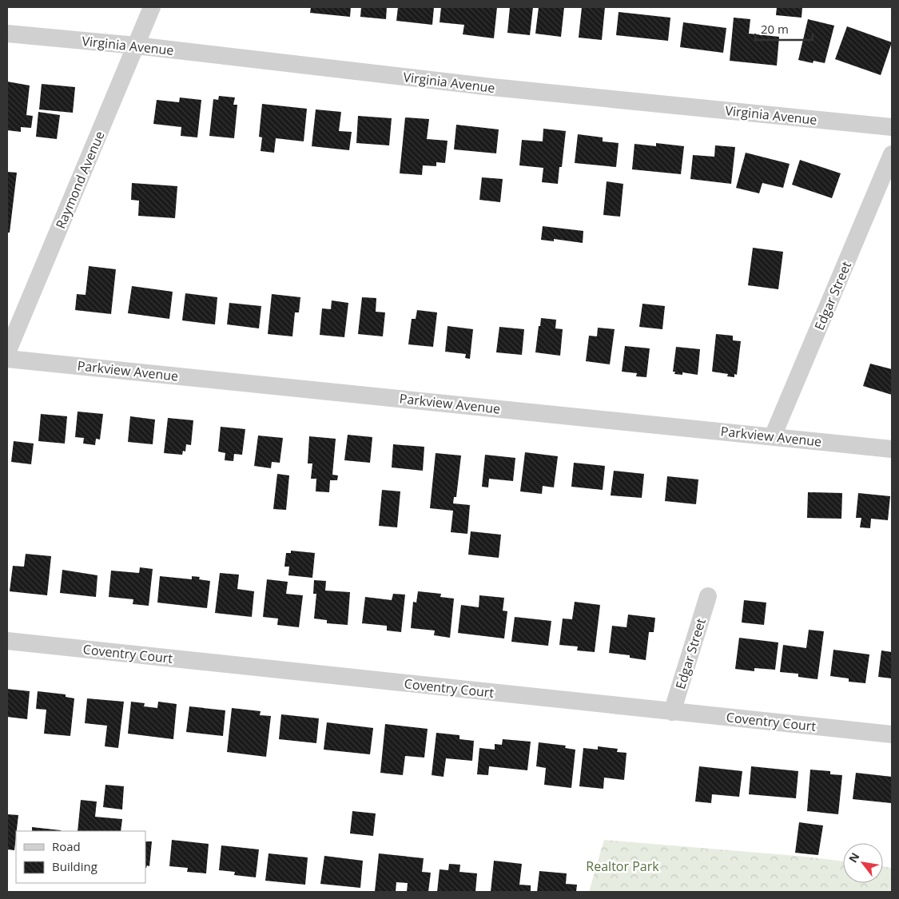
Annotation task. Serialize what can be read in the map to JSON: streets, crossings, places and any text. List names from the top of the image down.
{
  "streets": {
    "street": [
      "Virginia Avenue",
      "Raymond Avenue",
      "Edgar Street",
      "Parkview Avenue",
      "Coventry Court"
    ]
  },
  "crossings": [
    ["Virginia Avenue", "Raymond Avenue"],
    ["Edgar Street", "Parkview Avenue"],
    ["Edgar Street", "Coventry Court"]
  ],
  "parks": ["Realtor Park"],
  "legend": ["Road", "Building"],
  "scale_bar": "20 m",
  "north": "top left"
}
